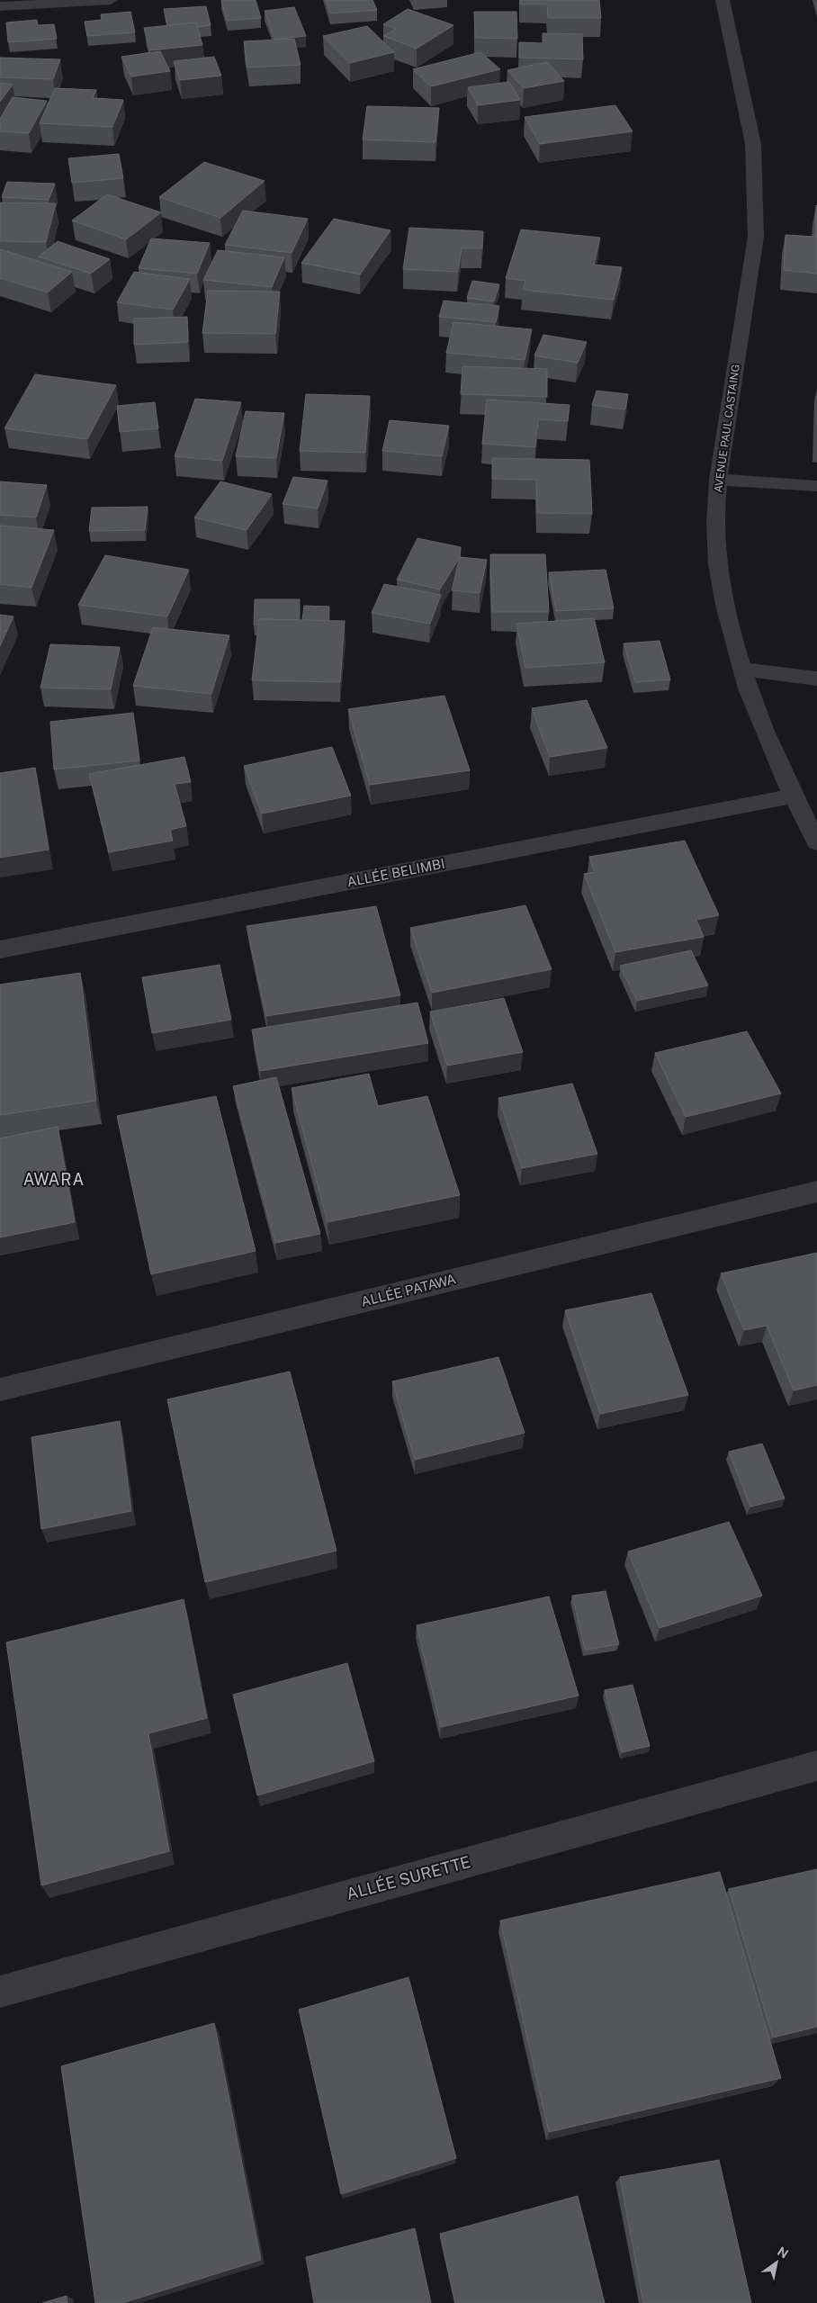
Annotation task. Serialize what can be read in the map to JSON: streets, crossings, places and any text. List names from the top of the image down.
{
  "streets": {
    "street": [
      "AVENUE PAUL CASTAING",
      "ALLÉE BELIMBI",
      "ALLÉE PATAWA",
      "ALLÉE SURETTE"
    ]
  },
  "crossings": [
    ["AVENUE PAUL CASTAING", "ALLÉE BELIMBI"]
  ],
  "districts": ["AWARA"],
  "north": "top right"
}
